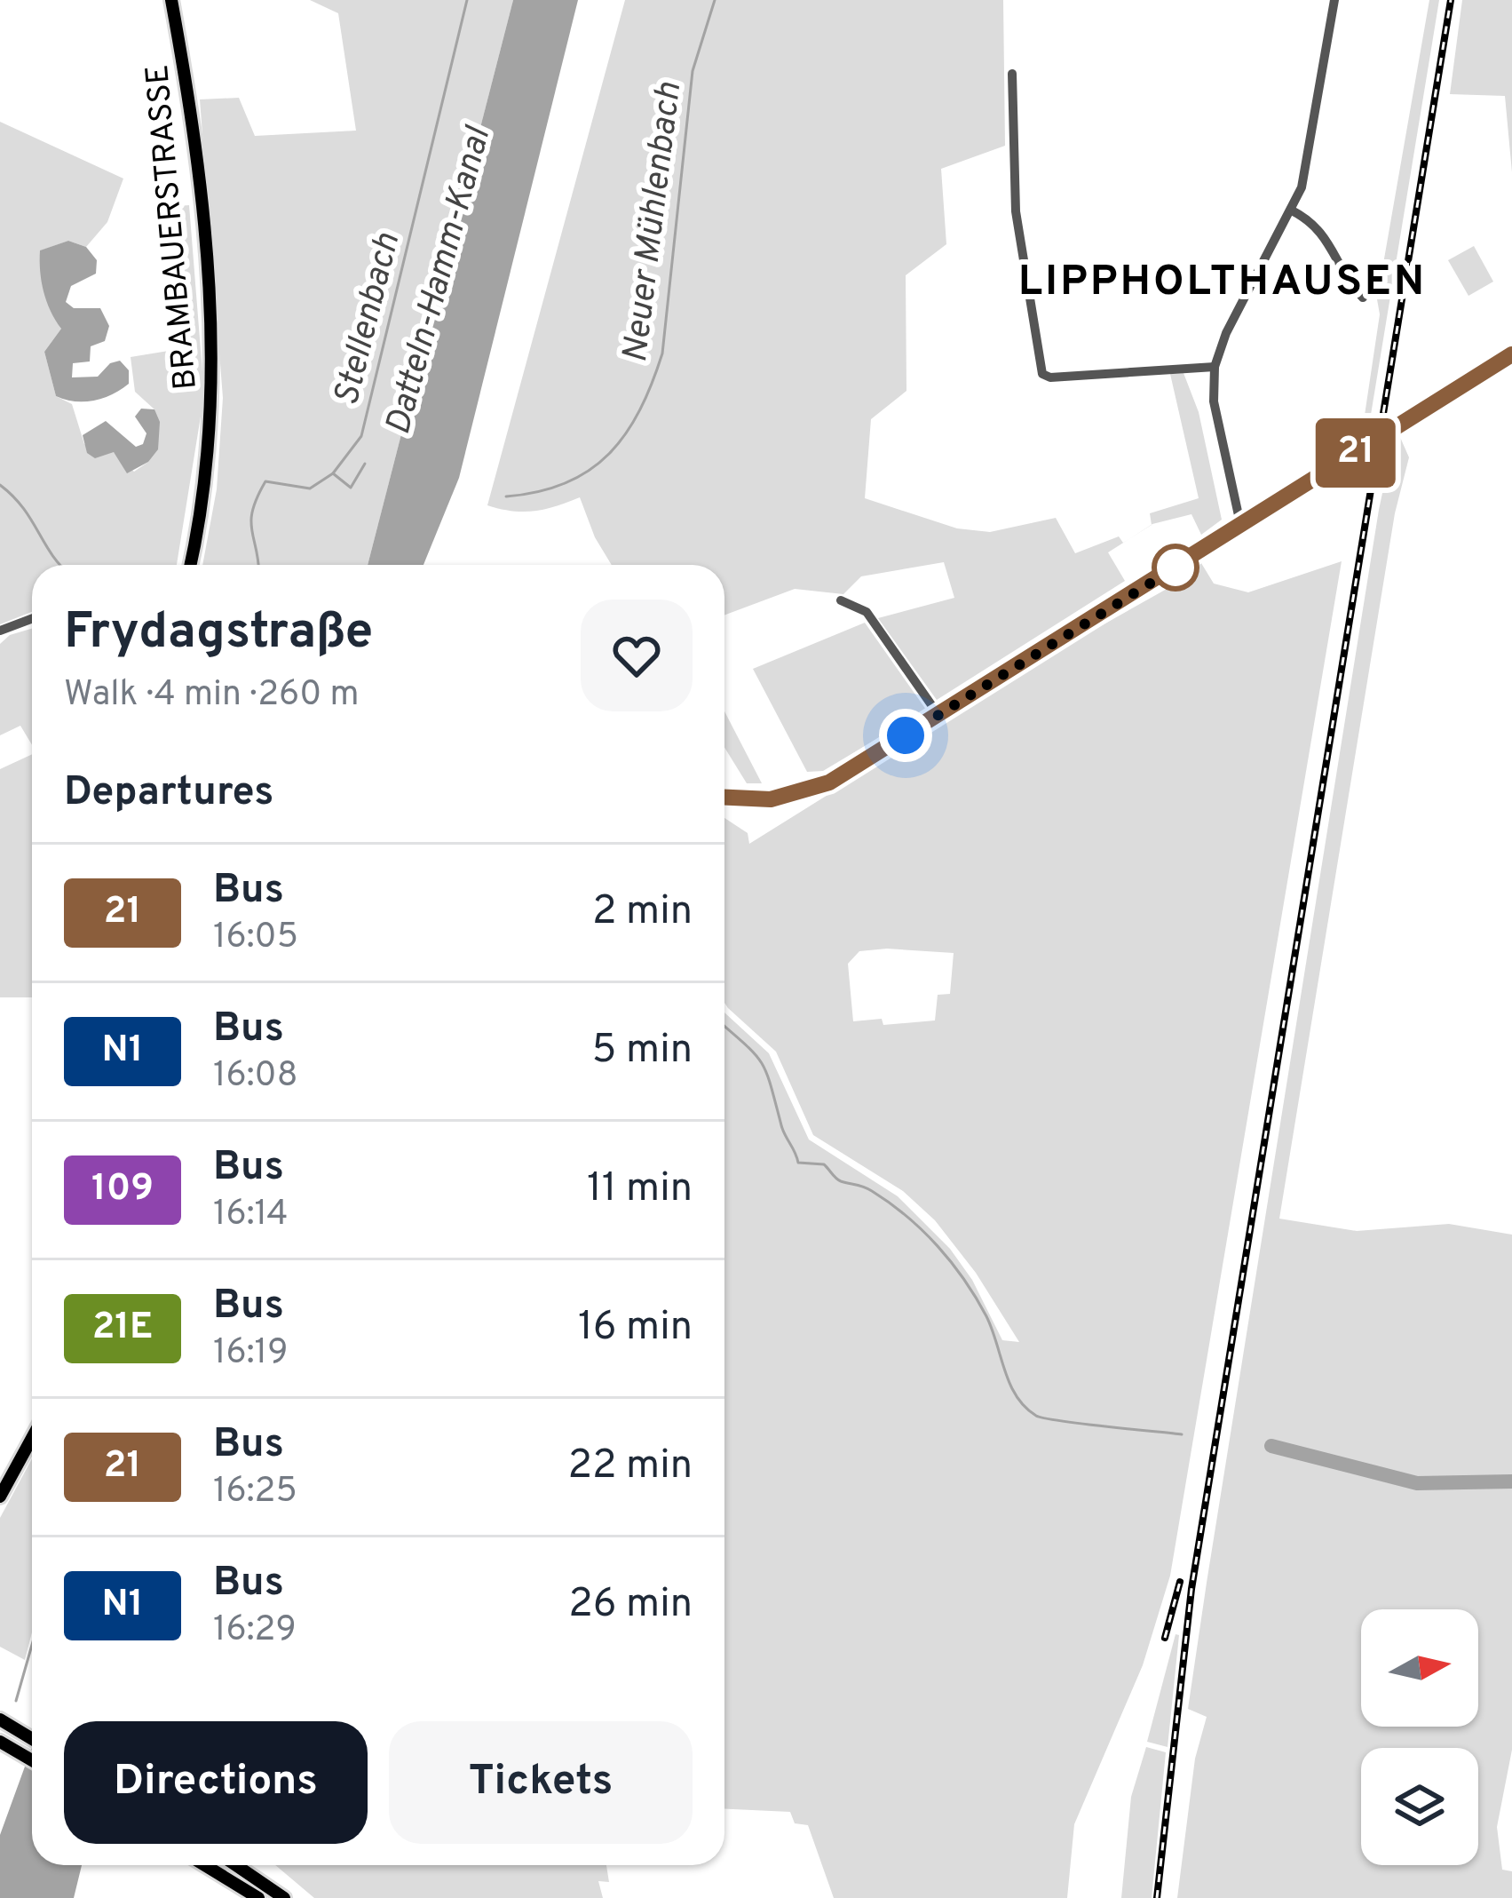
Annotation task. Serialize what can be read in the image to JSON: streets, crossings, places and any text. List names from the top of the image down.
{
  "streets": {
    "main road": ["BRAMBAUERSTRASSE"]
  },
  "districts": ["LIPPHOLTHAUSEN"],
  "water": ["Neuer Mühlenbach", "Datteln-Hamm-Kanal", "Stellenbach"],
  "lines": ["bus line 21"],
  "north": "right",
  "page": {
    "on_map": "21",
    "heading": [
      ["Frydagstraße", "Walk · 4 min · 260 m"],
      "Departures"
    ],
    "list": [
      {
        "mark": "21",
        "name": "Bus",
        "note": "16:05",
        "value": "2 min"
      },
      {
        "mark": "N1",
        "name": "Bus",
        "note": "16:08",
        "value": "5 min"
      },
      {
        "mark": "109",
        "name": "Bus",
        "note": "16:14",
        "value": "11 min"
      },
      {
        "mark": "21E",
        "name": "Bus",
        "note": "16:19",
        "value": "16 min"
      },
      {
        "mark": "21",
        "name": "Bus",
        "note": "16:25",
        "value": "22 min"
      },
      {
        "mark": "N1",
        "name": "Bus",
        "note": "16:29",
        "value": "26 min"
      }
    ],
    "buttons": ["Directions", "Tickets"]
  }
}
